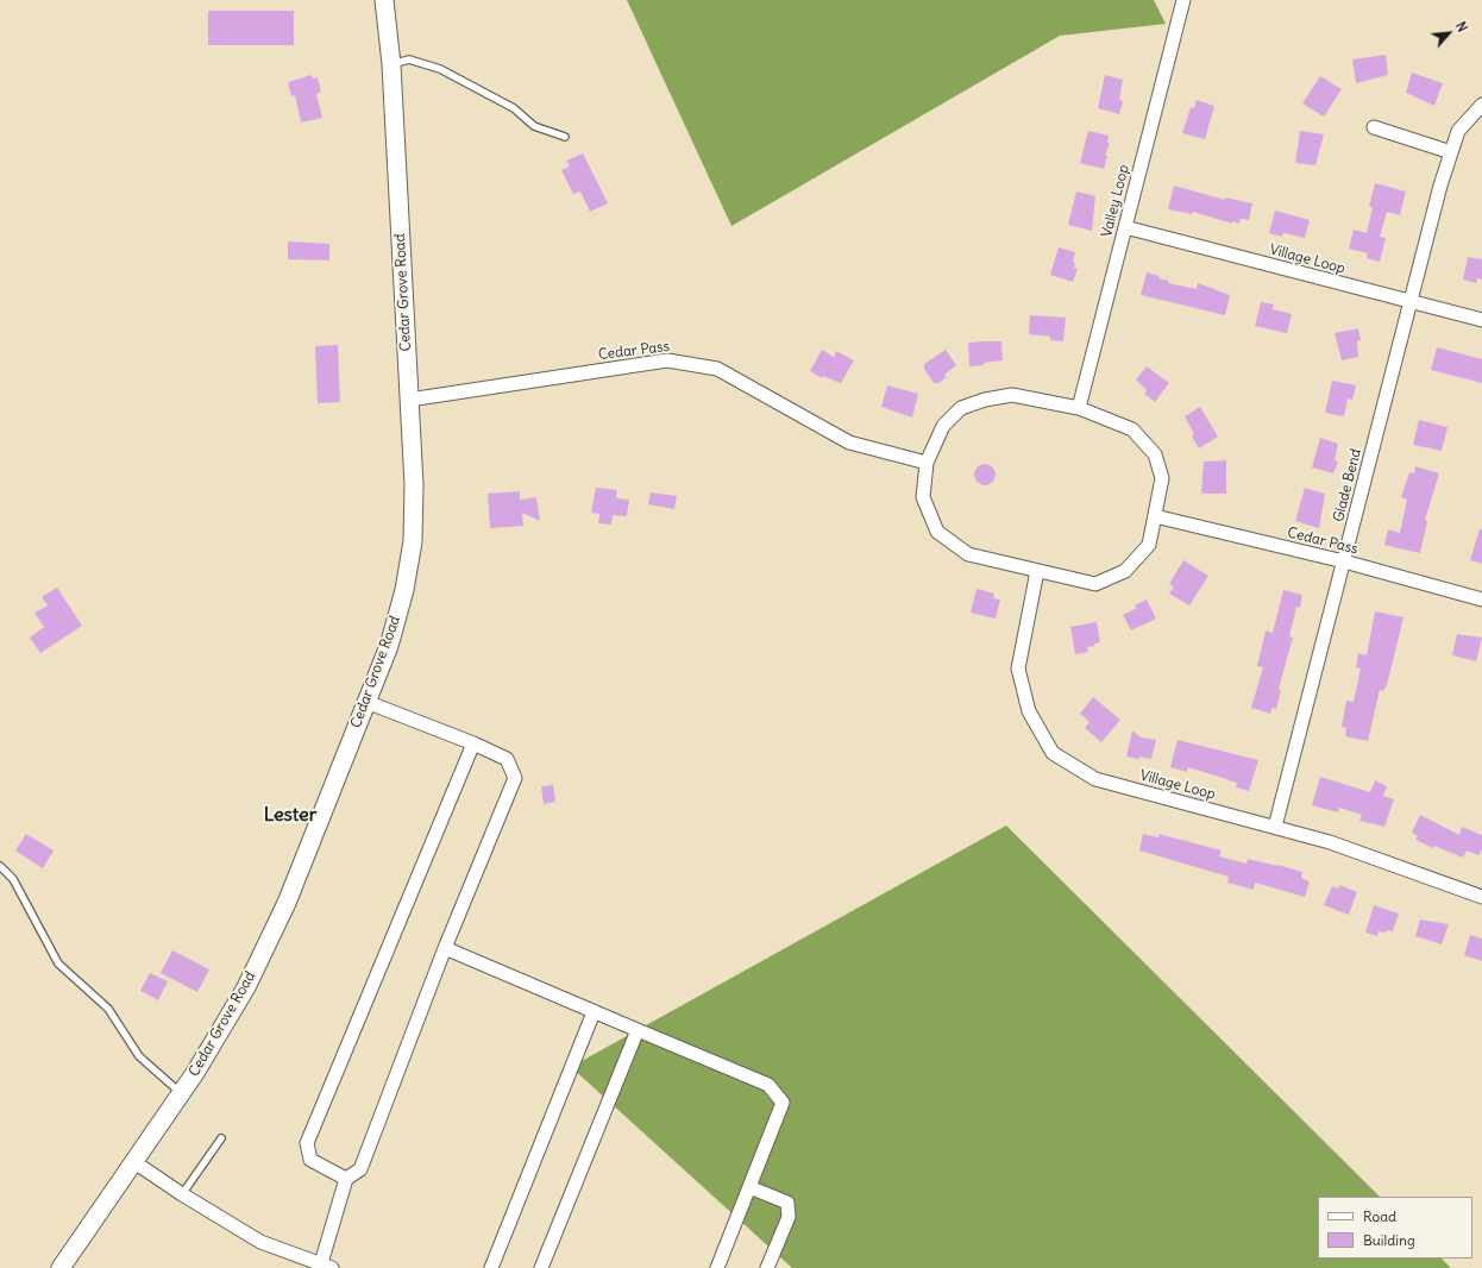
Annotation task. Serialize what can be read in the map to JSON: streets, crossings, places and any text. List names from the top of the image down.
{
  "streets": {
    "main road": ["Cedar Grove Road"],
    "street": [
      "Valley Loop",
      "Village Loop",
      "Cedar Pass",
      "Glade Bend"
    ]
  },
  "crossings": [
    ["Valley Loop", "Village Loop"],
    ["Village Loop", "Glade Bend"],
    ["Cedar Grove Road", "Cedar Pass"],
    ["Cedar Pass", "Glade Bend"]
  ],
  "districts": ["Lester"],
  "legend": ["Road", "Building"],
  "north": "top right"
}
